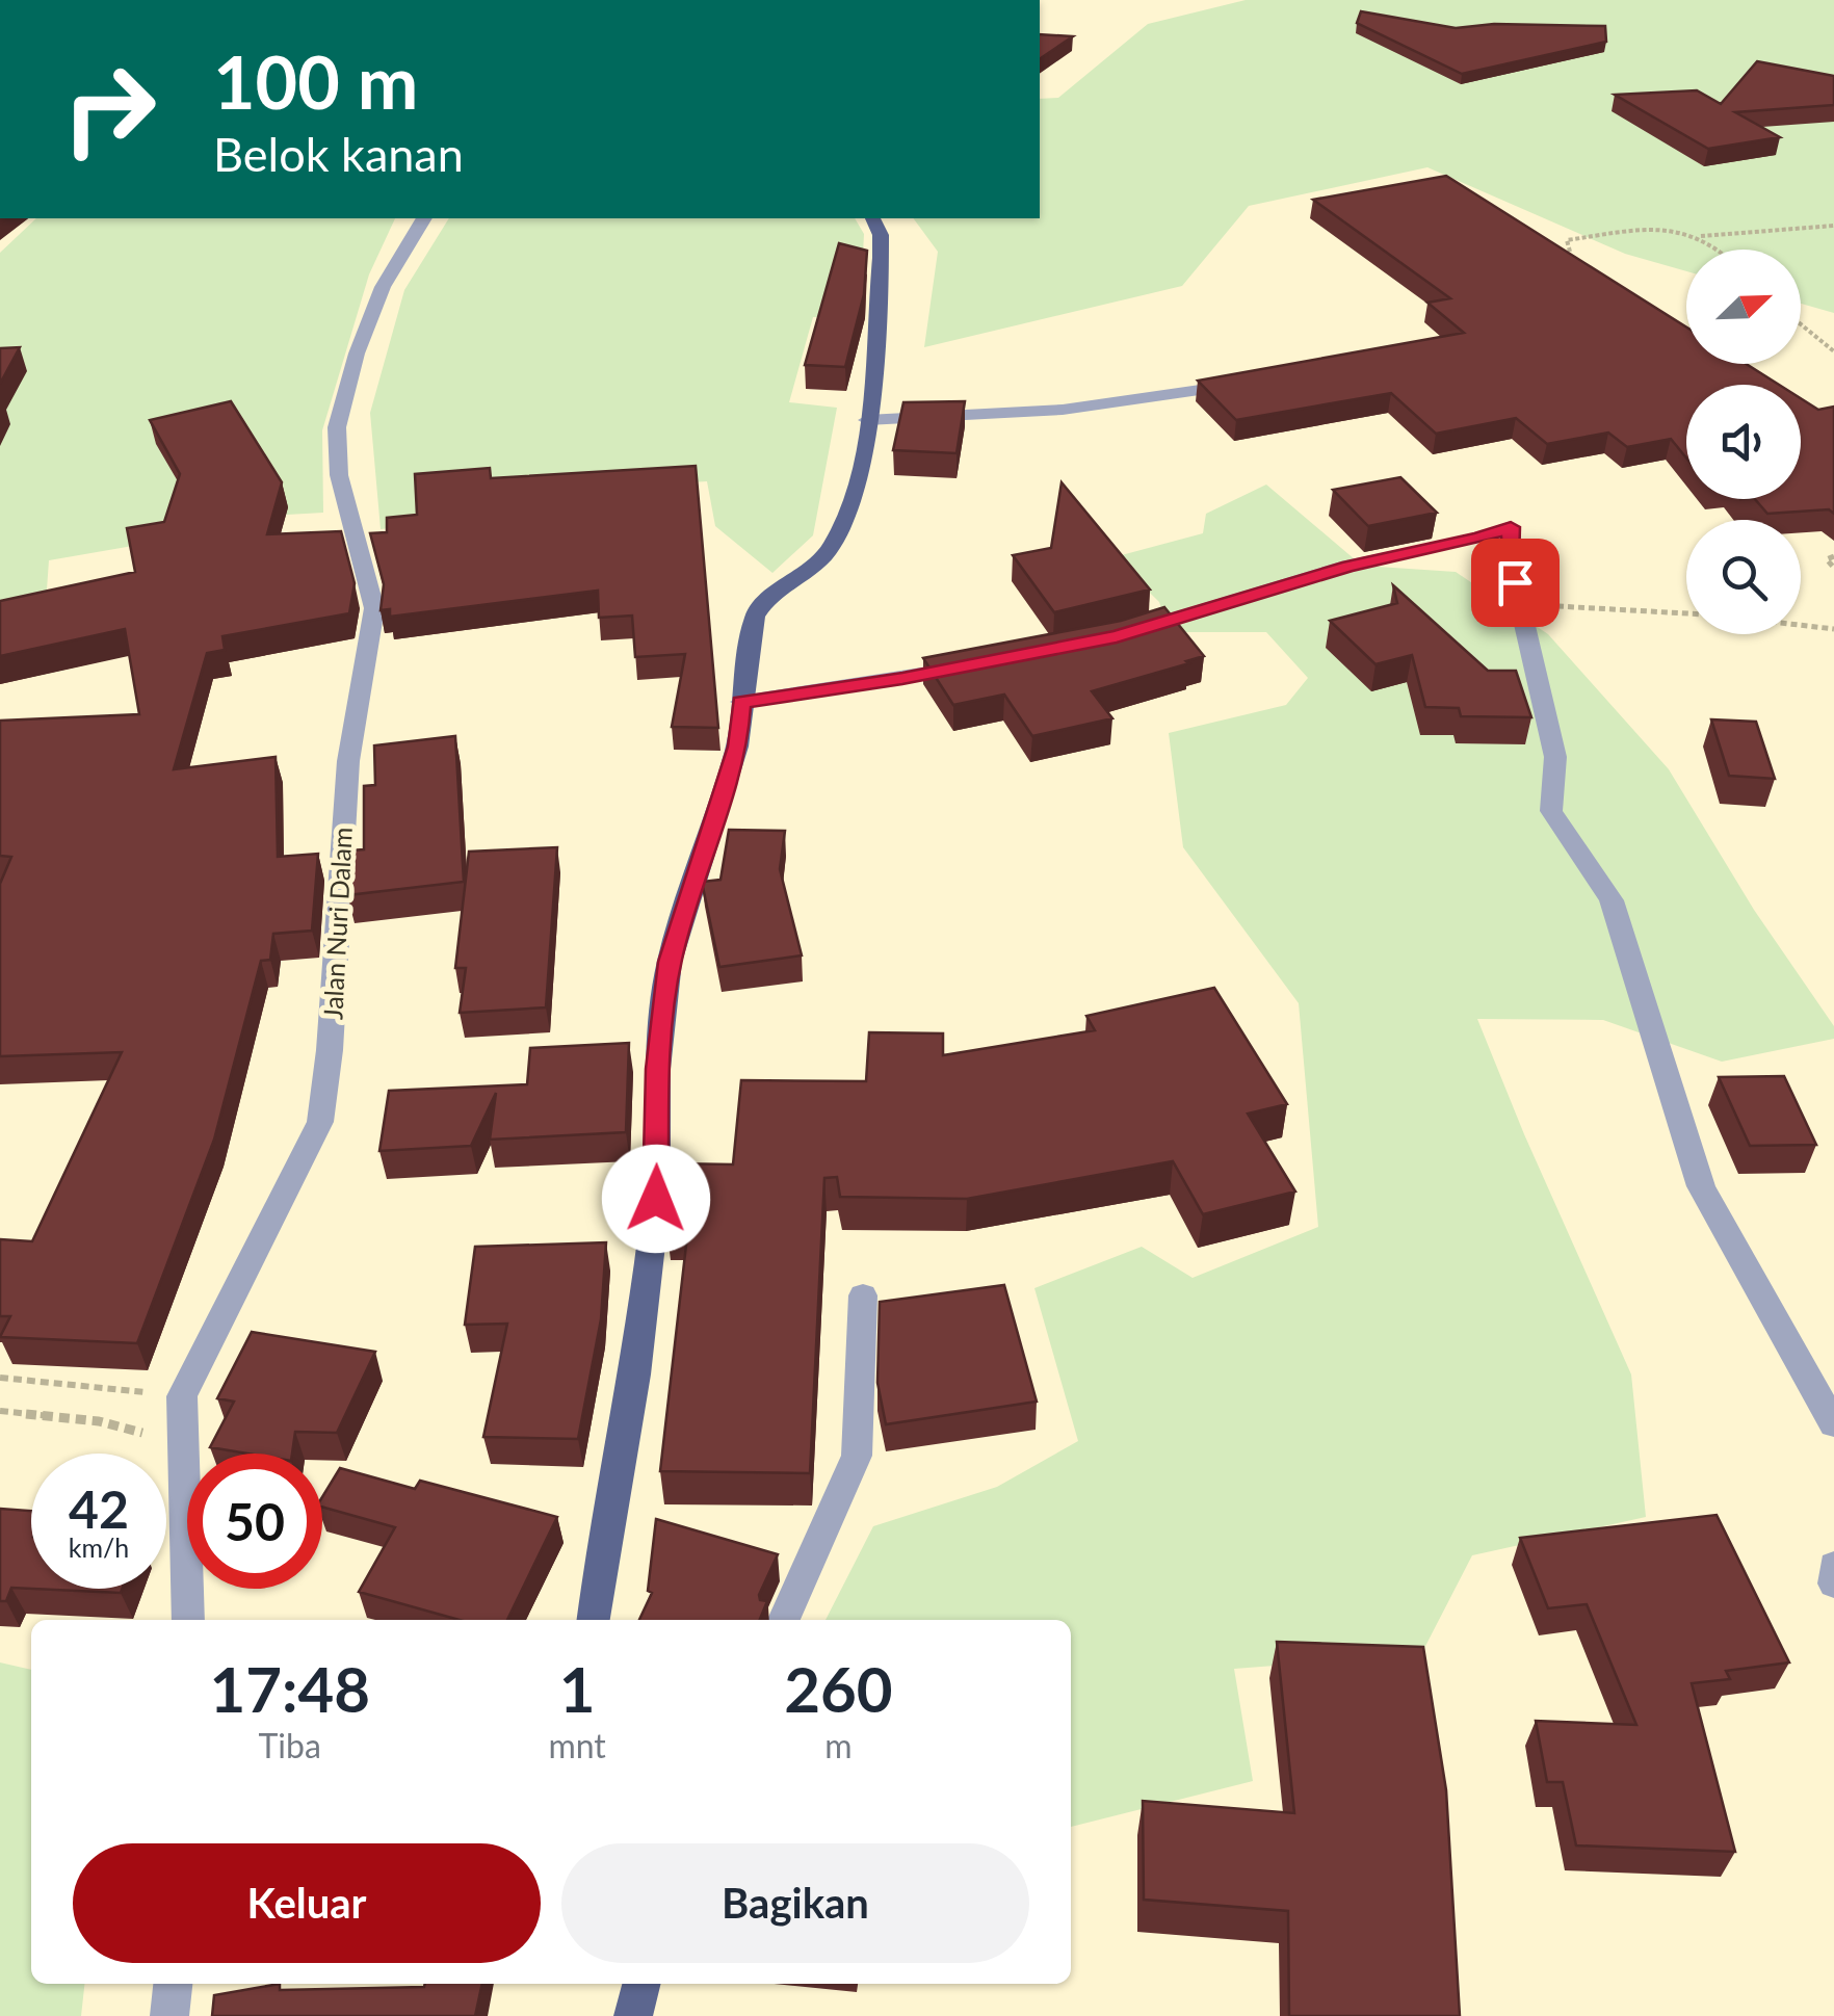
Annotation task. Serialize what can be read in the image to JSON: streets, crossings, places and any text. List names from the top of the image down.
{
  "streets": {
    "street": ["Jalan Nuri Dalam"]
  },
  "north": "top right",
  "page": {
    "turn": ["100 m", "Belok kanan"],
    "speed": "42 km/h",
    "limit": "50",
    "eta": [
      "17:48",
      "Tiba",
      "1",
      "mnt",
      "260",
      "m"
    ],
    "buttons": ["Keluar", "Bagikan"]
  }
}
